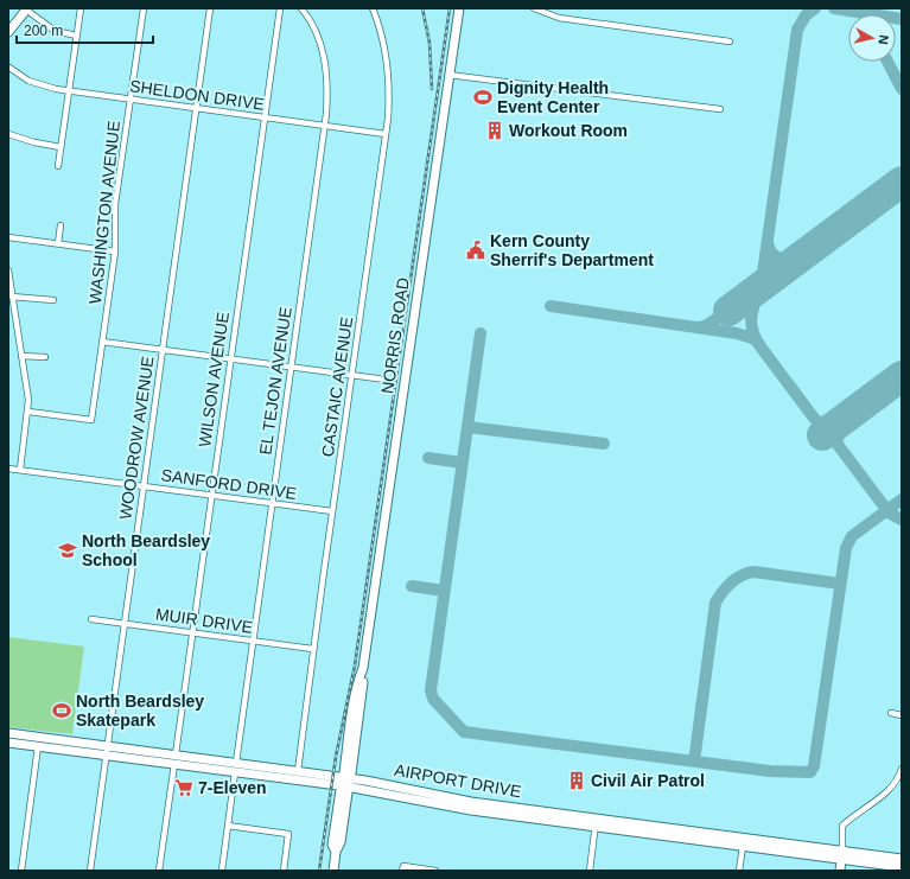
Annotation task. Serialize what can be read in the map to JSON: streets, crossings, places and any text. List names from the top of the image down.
{
  "streets": {
    "main road": ["NORRIS ROAD", "AIRPORT DRIVE"],
    "street": [
      "SHELDON DRIVE",
      "WASHINGTON AVENUE",
      "WILSON AVENUE",
      "EL TEJON AVENUE",
      "CASTAIC AVENUE",
      "WOODROW AVENUE",
      "SANFORD DRIVE",
      "MUIR DRIVE"
    ]
  },
  "crossings": [
    ["SHELDON DRIVE", "WASHINGTON AVENUE"],
    ["SHELDON DRIVE", "WILSON AVENUE"],
    ["SHELDON DRIVE", "EL TEJON AVENUE"],
    ["SHELDON DRIVE", "CASTAIC AVENUE"],
    ["SHELDON DRIVE", "WOODROW AVENUE"],
    ["NORRIS ROAD", "AIRPORT DRIVE"],
    ["WILSON AVENUE", "SANFORD DRIVE"],
    ["WILSON AVENUE", "MUIR DRIVE"],
    ["WILSON AVENUE", "AIRPORT DRIVE"],
    ["EL TEJON AVENUE", "SANFORD DRIVE"],
    ["EL TEJON AVENUE", "MUIR DRIVE"],
    ["EL TEJON AVENUE", "AIRPORT DRIVE"],
    ["CASTAIC AVENUE", "SANFORD DRIVE"],
    ["CASTAIC AVENUE", "MUIR DRIVE"],
    ["CASTAIC AVENUE", "AIRPORT DRIVE"],
    ["WOODROW AVENUE", "SANFORD DRIVE"],
    ["WOODROW AVENUE", "MUIR DRIVE"],
    ["WOODROW AVENUE", "AIRPORT DRIVE"]
  ],
  "places": {
    "sports": ["Dignity Health Event Center", "North Beardsley Skatepark"],
    "building": ["Workout Room", "Civil Air Patrol"],
    "public building": ["Kern County Sherrif's Department"],
    "school or university": ["North Beardsley School"],
    "supermarket": ["7-Eleven"]
  },
  "scale_bar": "200 m",
  "north": "right"
}
